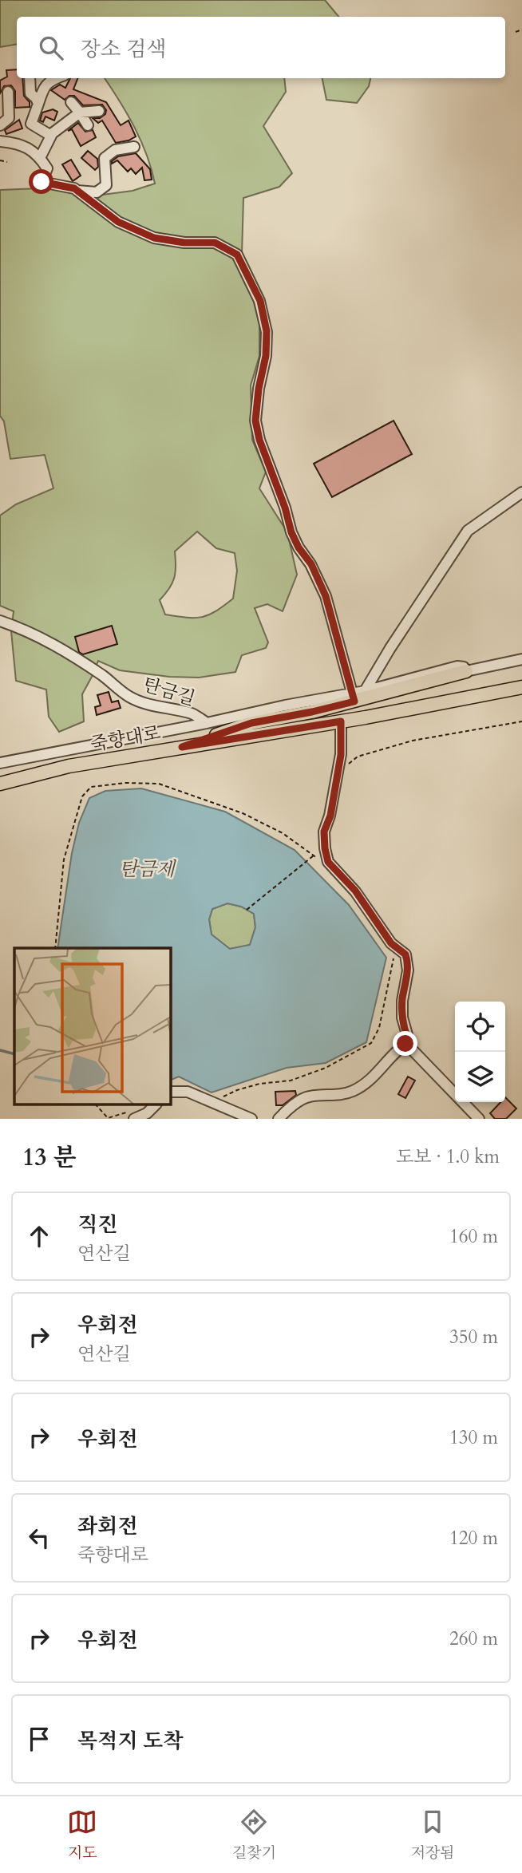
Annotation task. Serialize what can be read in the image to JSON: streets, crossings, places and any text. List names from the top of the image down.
{
  "streets": {
    "main road": ["죽향대로"],
    "street": ["탄금길"]
  },
  "water": ["탄금제"],
  "page": {
    "search": "장소 검색",
    "heading": ["13 분", "도보 · 1.0 km"],
    "list": [
      ["직진", "연산길", "160 m"],
      ["우회전", "연산길", "350 m"],
      ["우회전", "130 m"],
      ["좌회전", "죽향대로", "120 m"],
      ["우회전", "260 m"],
      "목적지 도착"
    ],
    "nav": ["지도", "길찾기", "저장됨"]
  }
}
